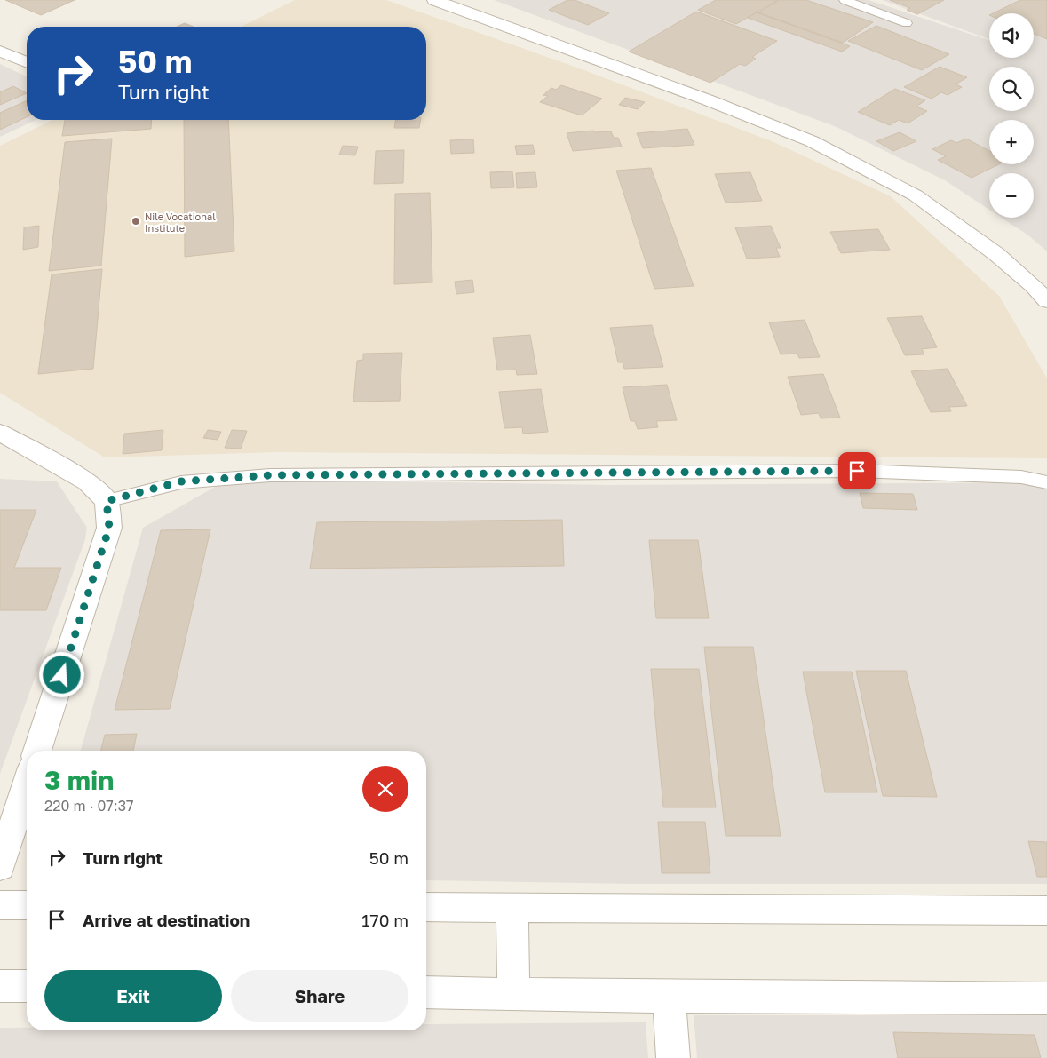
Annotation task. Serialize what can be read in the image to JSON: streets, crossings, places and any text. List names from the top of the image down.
{
  "places": ["Nile Vocational Institute"],
  "page": {
    "map_buttons": ["+", "−"],
    "turn": ["50 m", "Turn right"],
    "heading": ["3 min", "220 m · 07:37"],
    "list": [
      {
        "name": "Turn right",
        "value": "50 m"
      },
      {
        "name": "Arrive at destination",
        "value": "170 m"
      }
    ],
    "buttons": ["Exit", "Share"]
  }
}
